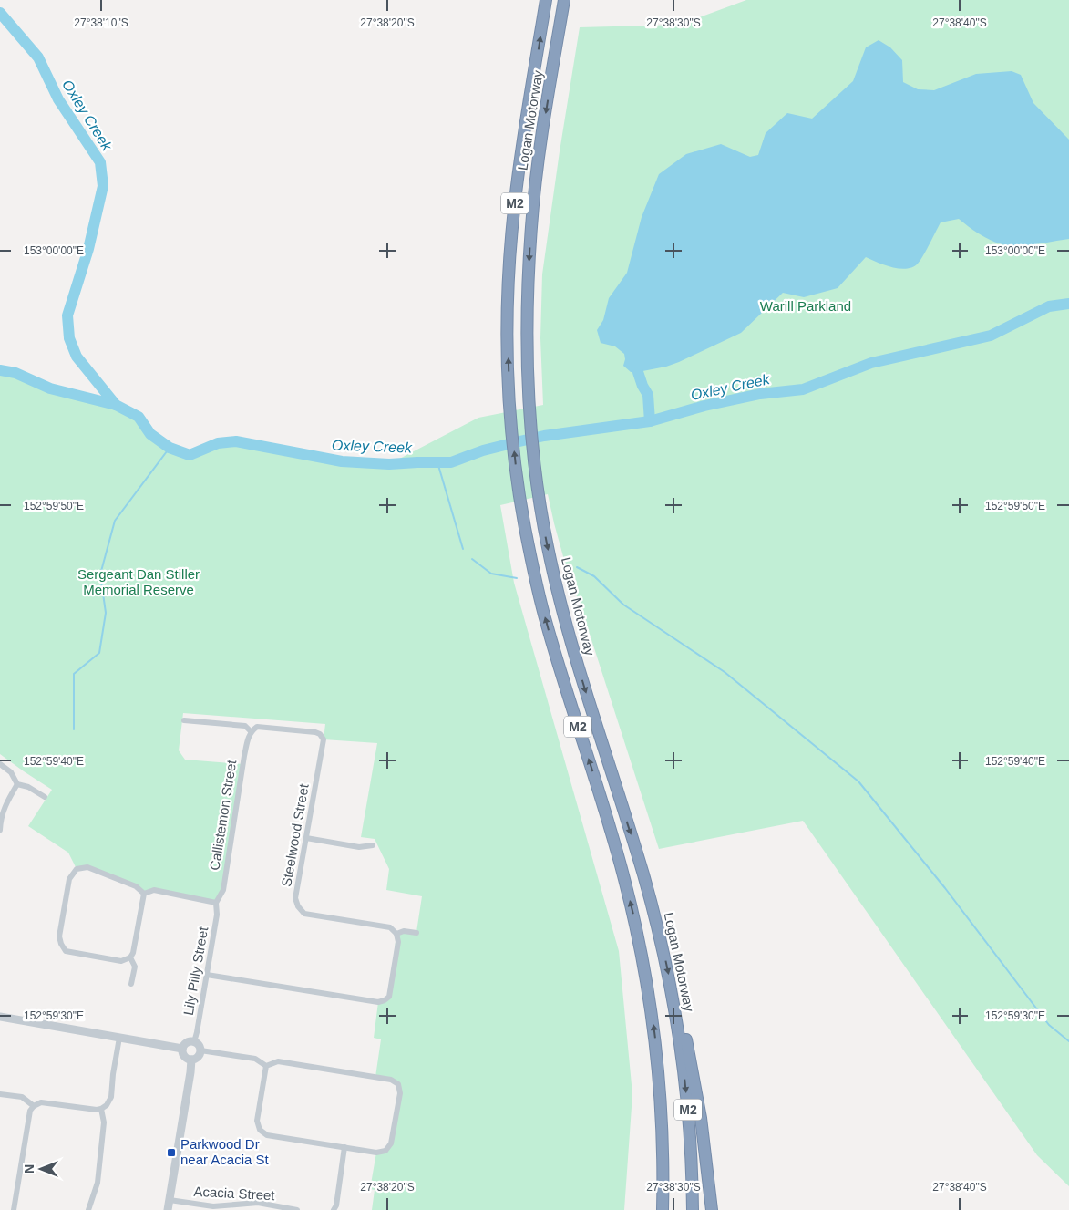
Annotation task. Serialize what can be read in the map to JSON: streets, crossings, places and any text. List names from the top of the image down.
{
  "streets": {
    "highway": ["Logan Motorway", "M2"],
    "street": [
      "Callistemon Street",
      "Steelwood Street",
      "Lily Pilly Street",
      "Acacia Street"
    ]
  },
  "crossings": [
    ["Callistemon Street", "Steelwood Street"],
    ["Callistemon Street", "Lily Pilly Street"]
  ],
  "water": ["Oxley Creek"],
  "parks": ["Warill Parkland", "Sergeant Dan Stiller Memorial Reserve"],
  "places": {
    "transit": ["Parkwood Dr near Acacia St"]
  },
  "north": "left",
  "coordinates": [
    "27°38'10\"S",
    "27°38'20\"S",
    "27°38'30\"S",
    "27°38'40\"S",
    "153°00'00\"E",
    "152°59'50\"E",
    "152°59'40\"E",
    "152°59'30\"E"
  ]
}
